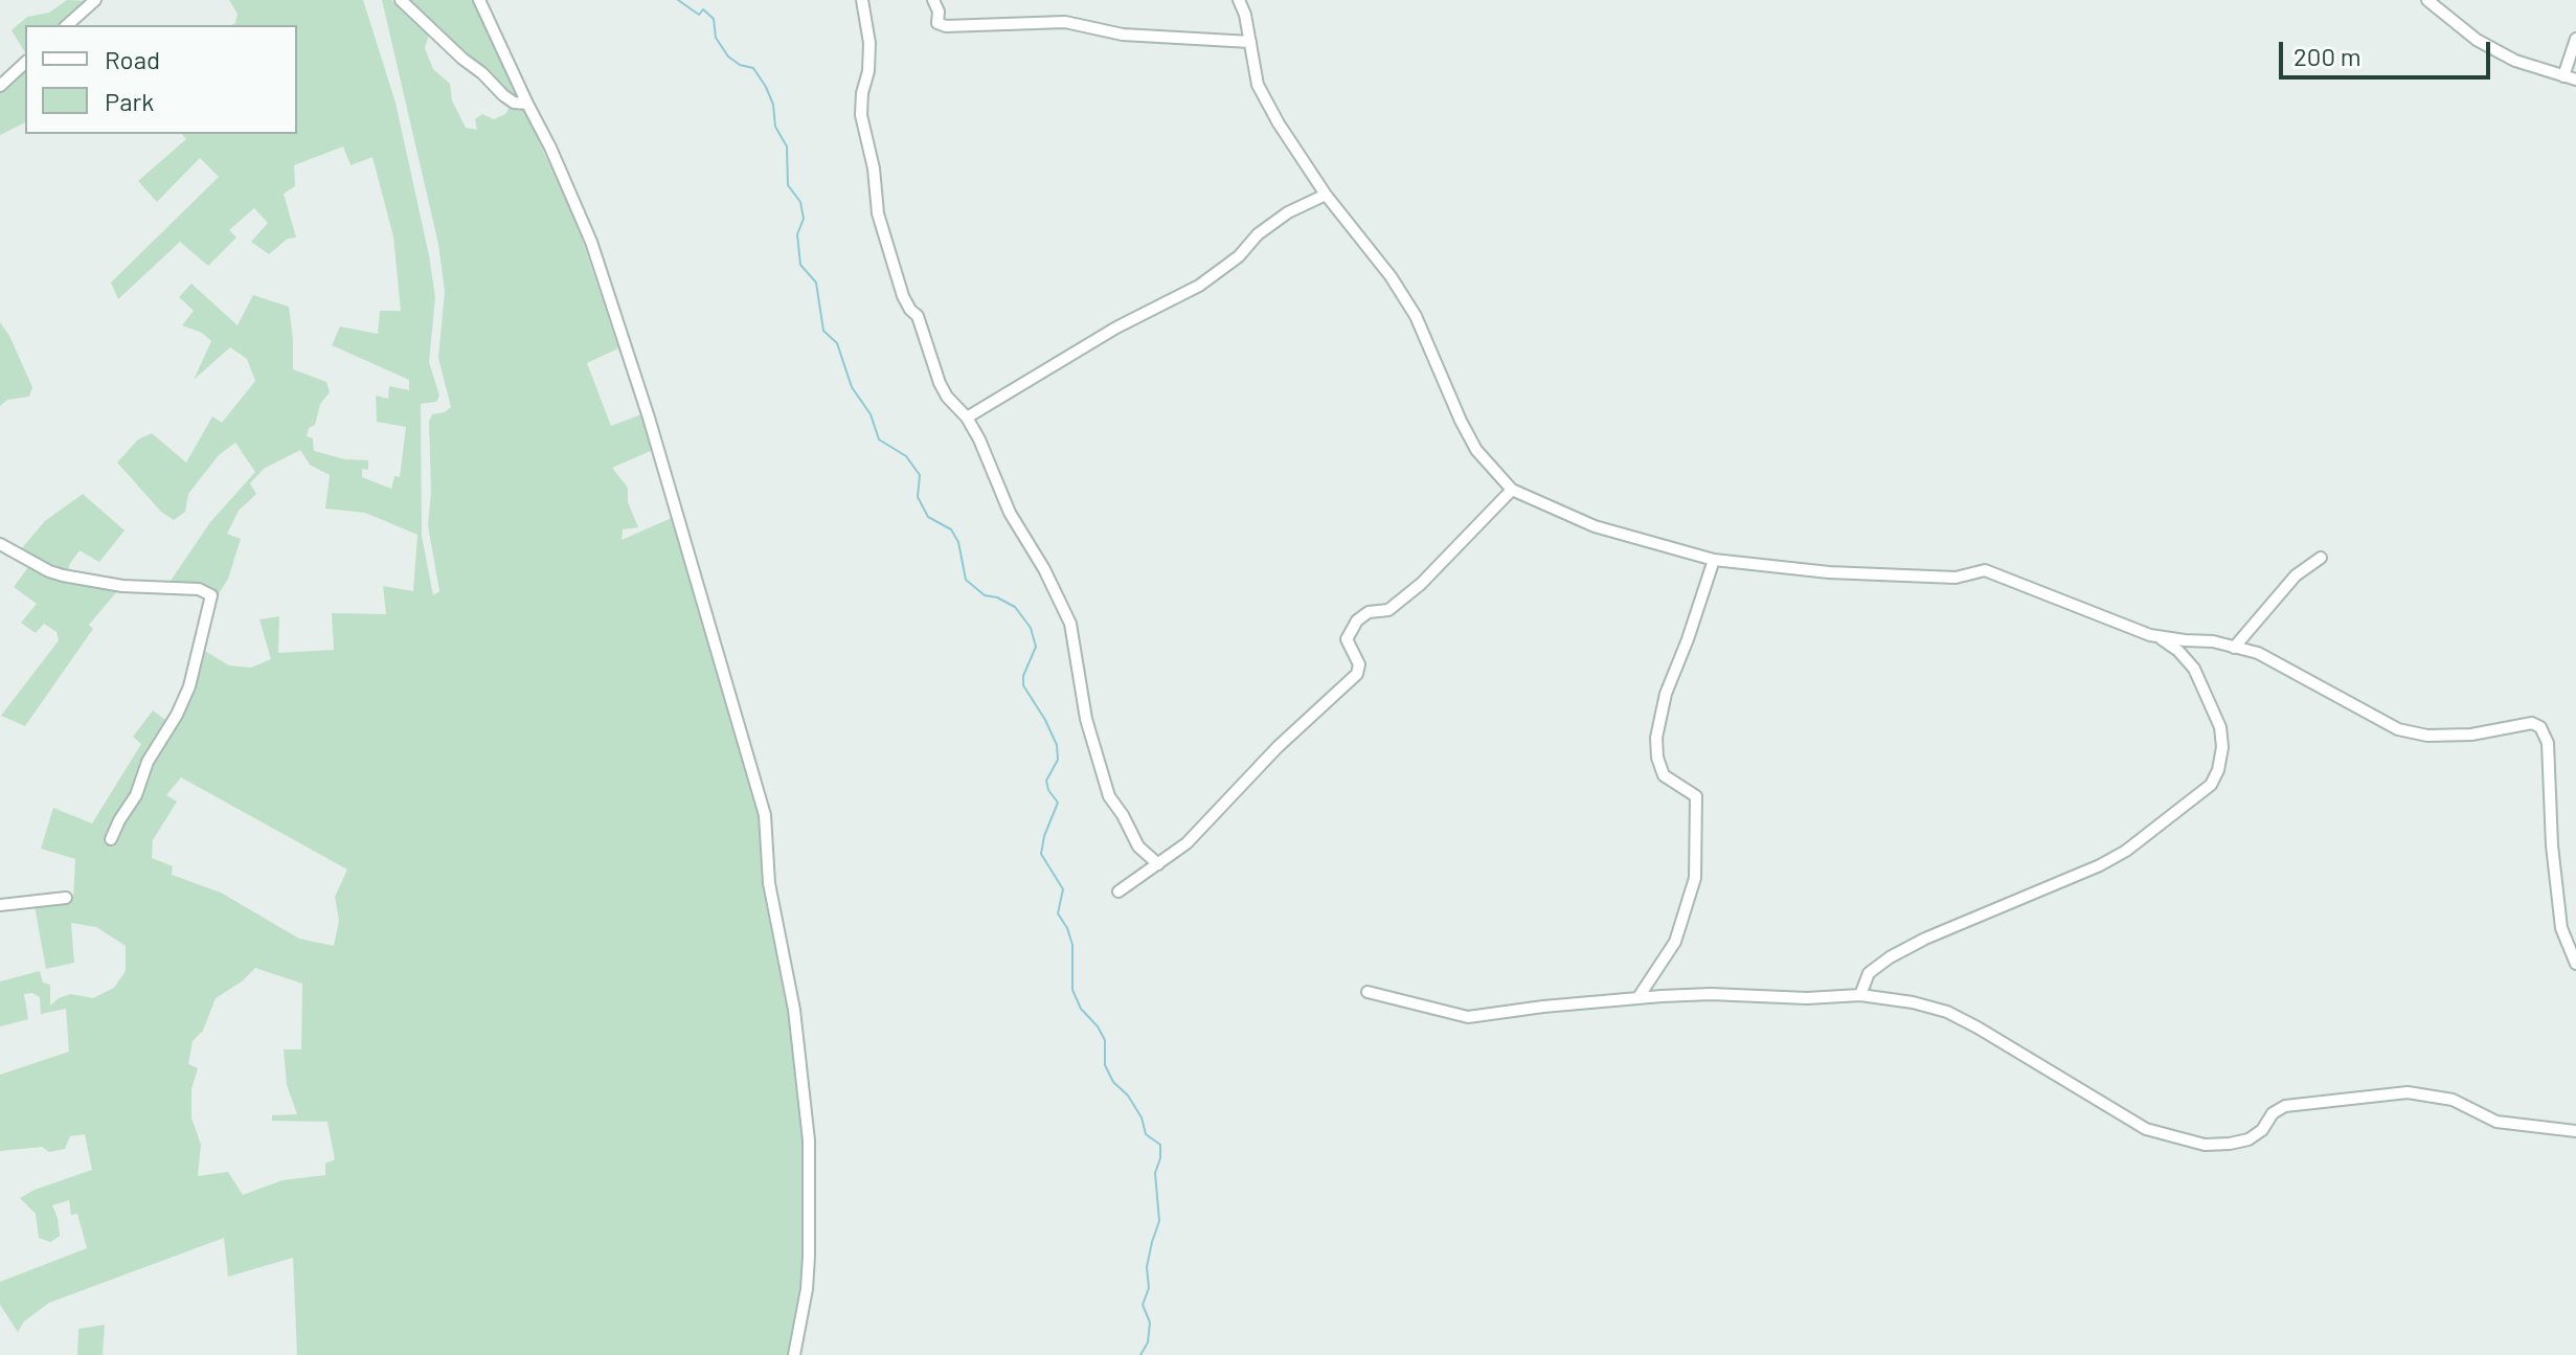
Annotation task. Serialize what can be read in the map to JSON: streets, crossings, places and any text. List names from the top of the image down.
{
  "legend": ["Road", "Park"],
  "scale_bar": "200 m"
}
